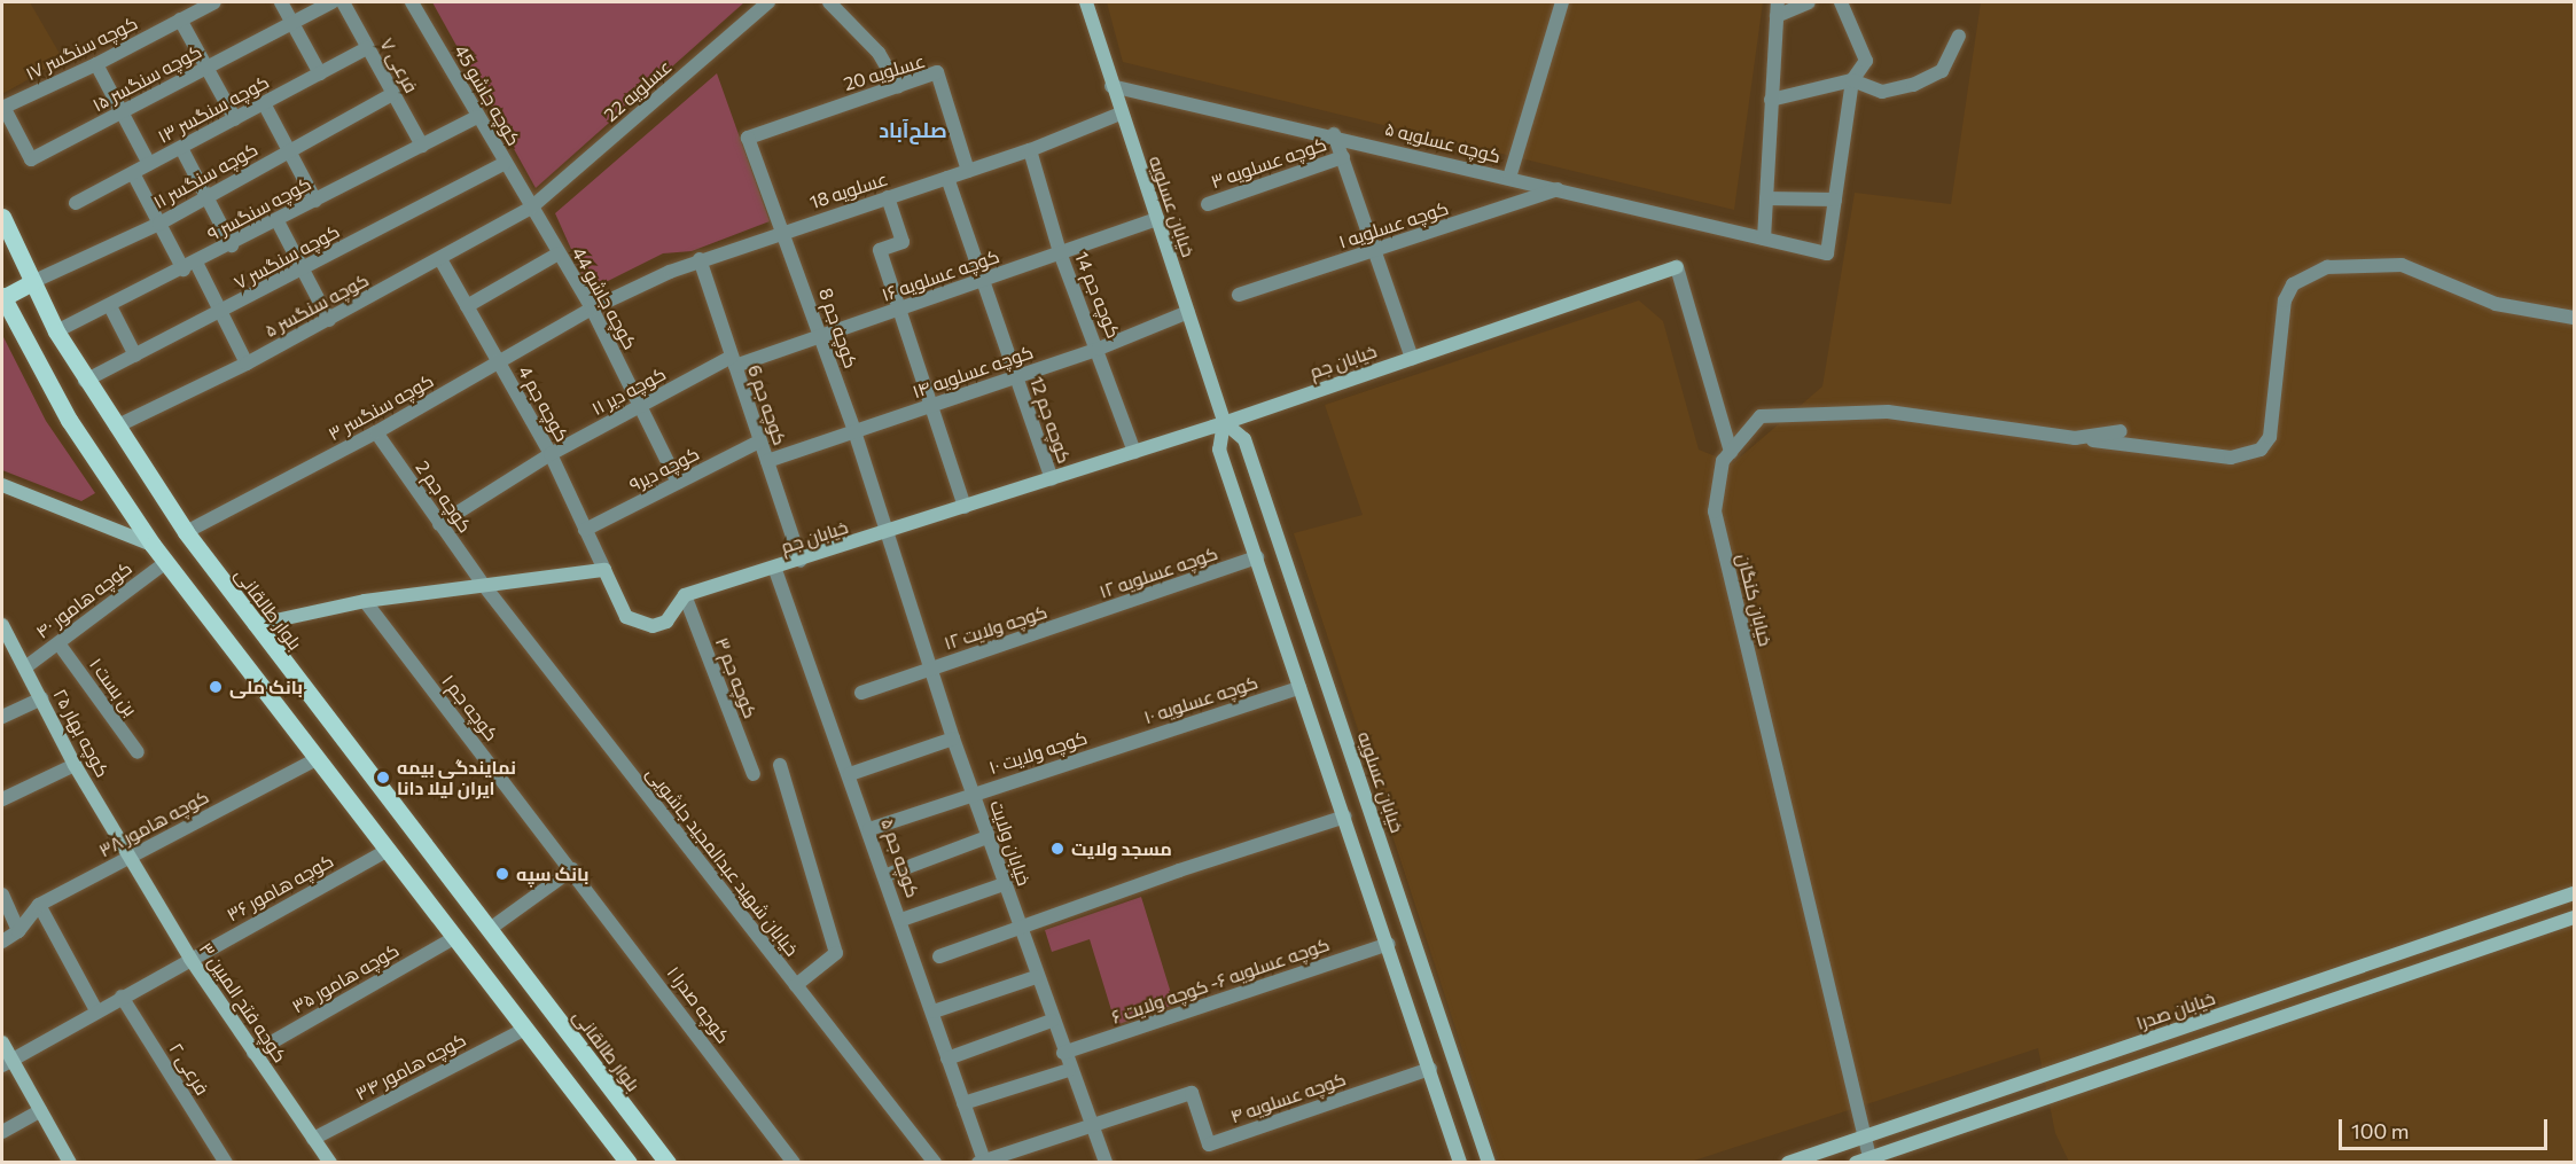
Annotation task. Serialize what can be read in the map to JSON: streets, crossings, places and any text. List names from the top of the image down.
{
  "streets": {
    "main road": ["بلوار طالقانی"],
    "street": [
      "کوچه سنگسر ۱۷",
      "فرعی ۷",
      "عسلویه 20",
      "کوچه سنگسر ۱۵",
      "عسلویه 22",
      "کوچه جاشو 45",
      "کوچه سنگسر ۱۳",
      "کوچه عسلویه ۵",
      "کوچه عسلویه ۳",
      "کوچه سنگسر ۱۱",
      "عسلویه 18",
      "خیابان عسلویه",
      "کوچه سنگسر ۹",
      "کوچه عسلویه ۱",
      "کوچه سنگسر ۷",
      "کوچه عسلویه ۱۶",
      "کوچه جم 14",
      "کوچه جاشو 44",
      "کوچه سنگسر ۵",
      "کوچه جم 8",
      "خیابان جم",
      "کوچه عسلویه ۱۴",
      "کوچه دیر ۱۱",
      "کوچه جم 4",
      "کوچه جم 6",
      "کوچه سنگسر ۳",
      "کوچه جم 12",
      "کوچه دیر۹",
      "کوچه جم 2",
      "کوچه عسلویه ۱۲",
      "کوچه هامور ۴۰",
      "خیابان کنگان",
      "کوچه ولایت ۱۲",
      "کوچه جم ۳",
      "بن بست ۱",
      "کوچه عسلویه ۱۰",
      "کوچه جم ۱",
      "کوچه بهار ۲۵",
      "کوچه ولایت ۱۰",
      "کوچه هامور ۳۸",
      "خیابان ولایت",
      "کوچه جم ۵",
      "خیابان شهید عبدالمجید جاشویی",
      "کوچه هامور ۳۶",
      "کوچه هامور ۳۵",
      "کوچه عسلویه ۶- کوچه ولایت ۶",
      "کوچه فتح المبین ۳",
      "کوچه صدرا ۱",
      "خیابان صدرا",
      "کوچه هامور ۳۴",
      "فرعی ۲",
      "کوچه عسلویه ۴"
    ]
  },
  "crossings": [
    ["کوچه سنگسر ۱۷", "کوچه سنگسر ۱۵"],
    ["فرعی ۷", "کوچه سنگسر ۱۳"],
    ["فرعی ۷", "کوچه سنگسر ۱۱"],
    ["فرعی ۷", "کوچه سنگسر ۹"],
    ["عسلویه 20", "عسلویه 18"],
    ["عسلویه 20", "کوچه جم 8"],
    ["عسلویه 22", "کوچه جاشو 45"],
    ["عسلویه 22", "کوچه جاشو 44"],
    ["عسلویه 22", "کوچه سنگسر ۵"],
    ["کوچه جاشو 45", "کوچه سنگسر ۹"],
    ["کوچه جاشو 45", "کوچه سنگسر ۷"],
    ["کوچه جاشو 45", "کوچه جاشو 44"],
    ["کوچه جاشو 45", "کوچه سنگسر ۵"],
    ["کوچه عسلویه ۵", "خیابان عسلویه"],
    ["کوچه عسلویه ۵", "کوچه عسلویه ۱"],
    ["کوچه سنگسر ۱۱", "بلوار طالقانی"],
    ["عسلویه 18", "خیابان عسلویه"],
    ["عسلویه 18", "کوچه جم 14"],
    ["عسلویه 18", "کوچه جاشو 44"],
    ["عسلویه 18", "کوچه جم 8"],
    ["عسلویه 18", "کوچه جم 6"],
    ["عسلویه 18", "کوچه سنگسر ۳"],
    ["عسلویه 18", "کوچه جم 12"],
    ["خیابان عسلویه", "کوچه عسلویه ۱۶"],
    ["خیابان عسلویه", "خیابان جم"],
    ["خیابان عسلویه", "کوچه عسلویه ۱۴"],
    ["خیابان عسلویه", "کوچه عسلویه ۱۲"],
    ["خیابان عسلویه", "کوچه عسلویه ۱۰"],
    ["خیابان عسلویه", "کوچه عسلویه ۶- کوچه ولایت ۶"],
    ["خیابان عسلویه", "کوچه عسلویه ۴"],
    ["کوچه سنگسر ۹", "بلوار طالقانی"],
    ["کوچه سنگسر ۷", "بلوار طالقانی"],
    ["کوچه عسلویه ۱۶", "کوچه جم 14"],
    ["کوچه عسلویه ۱۶", "کوچه جم 8"],
    ["کوچه عسلویه ۱۶", "کوچه دیر ۱۱"],
    ["کوچه عسلویه ۱۶", "کوچه جم 6"],
    ["کوچه عسلویه ۱۶", "کوچه جم 12"],
    ["کوچه جم 14", "خیابان جم"],
    ["کوچه جم 14", "کوچه عسلویه ۱۴"],
    ["کوچه جاشو 44", "کوچه سنگسر ۵"],
    ["کوچه جاشو 44", "کوچه دیر ۱۱"],
    ["کوچه جاشو 44", "کوچه سنگسر ۳"],
    ["کوچه جاشو 44", "کوچه دیر۹"],
    ["کوچه سنگسر ۵", "کوچه جم 4"],
    ["کوچه سنگسر ۵", "بلوار طالقانی"],
    ["کوچه جم 8", "خیابان جم"],
    ["کوچه جم 8", "کوچه عسلویه ۱۴"],
    ["کوچه جم 8", "خیابان ولایت"],
    ["خیابان جم", "کوچه جم 6"],
    ["خیابان جم", "کوچه جم 12"],
    ["خیابان جم", "کوچه جم ۳"],
    ["خیابان جم", "خیابان ولایت"],
    ["خیابان جم", "کوچه جم ۵"],
    ["کوچه عسلویه ۱۴", "کوچه جم 6"],
    ["کوچه عسلویه ۱۴", "کوچه جم 12"],
    ["کوچه دیر ۱۱", "کوچه جم 4"],
    ["کوچه دیر ۱۱", "کوچه جم 6"],
    ["کوچه دیر ۱۱", "کوچه جم 2"],
    ["کوچه جم 4", "کوچه سنگسر ۳"],
    ["کوچه جم 4", "کوچه دیر۹"],
    ["کوچه جم 6", "کوچه دیر۹"],
    ["کوچه سنگسر ۳", "کوچه جم 2"],
    ["کوچه سنگسر ۳", "بلوار طالقانی"],
    ["کوچه جم 2", "خیابان شهید عبدالمجید جاشویی"],
    ["کوچه عسلویه ۱۲", "کوچه ولایت ۱۲"],
    ["کوچه هامور ۴۰", "بن بست ۱"],
    ["کوچه هامور ۴۰", "کوچه بهار ۲۵"],
    ["خیابان کنگان", "خیابان صدرا"],
    ["کوچه ولایت ۱۲", "خیابان ولایت"],
    ["کوچه عسلویه ۱۰", "کوچه ولایت ۱۰"],
    ["کوچه جم ۱", "کوچه صدرا ۱"],
    ["کوچه بهار ۲۵", "کوچه هامور ۳۸"],
    ["کوچه بهار ۲۵", "کوچه فتح المبین ۳"],
    ["کوچه ولایت ۱۰", "خیابان ولایت"],
    ["کوچه ولایت ۱۰", "کوچه جم ۵"],
    ["کوچه هامور ۳۸", "کوچه فتح المبین ۳"],
    ["خیابان ولایت", "کوچه عسلویه ۶- کوچه ولایت ۶"],
    ["خیابان ولایت", "کوچه عسلویه ۴"],
    ["کوچه هامور ۳۶", "کوچه فتح المبین ۳"],
    ["کوچه هامور ۳۶", "فرعی ۲"],
    ["کوچه هامور ۳۵", "کوچه فتح المبین ۳"],
    ["کوچه فتح المبین ۳", "کوچه هامور ۳۴"]
  ],
  "districts": ["صلح‌آباد"],
  "places": [
    "بانک ملی",
    "نمایندگی بیمه ایران لیلا دانا",
    "مسجد ولایت",
    "بانک سپه"
  ],
  "scale_bar": "100 m"
}
